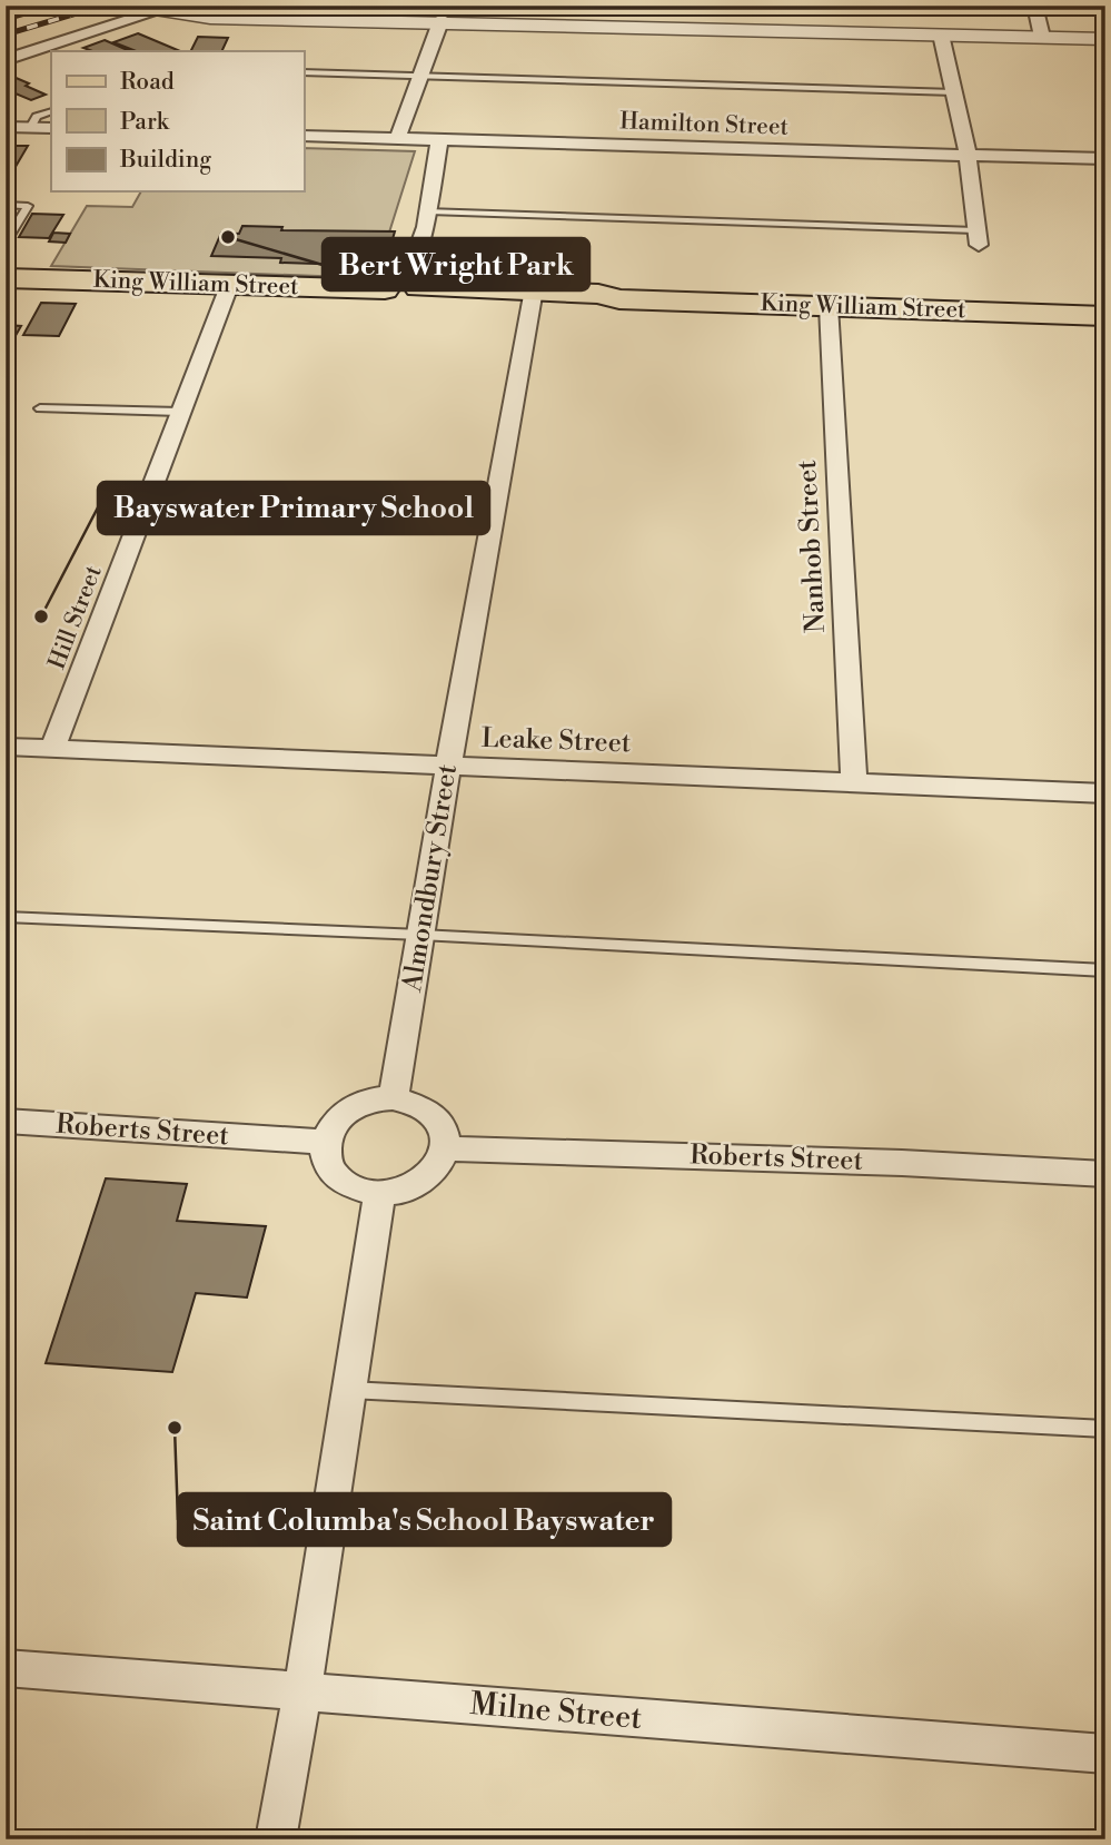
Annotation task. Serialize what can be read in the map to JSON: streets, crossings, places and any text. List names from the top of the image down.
{
  "streets": {
    "main road": ["King William Street"],
    "street": [
      "Hamilton Street",
      "Nanhob Street",
      "Hill Street",
      "Leake Street",
      "Almondbury Street",
      "Roberts Street",
      "Milne Street"
    ]
  },
  "crossings": [
    ["King William Street", "Nanhob Street"],
    ["King William Street", "Hill Street"],
    ["King William Street", "Almondbury Street"],
    ["Nanhob Street", "Leake Street"],
    ["Hill Street", "Leake Street"],
    ["Leake Street", "Almondbury Street"],
    ["Almondbury Street", "Roberts Street"]
  ],
  "places": ["Bert Wright Park", "Bayswater Primary School", "Saint Columba's School Bayswater"],
  "legend": ["Road", "Park", "Building"]
}
